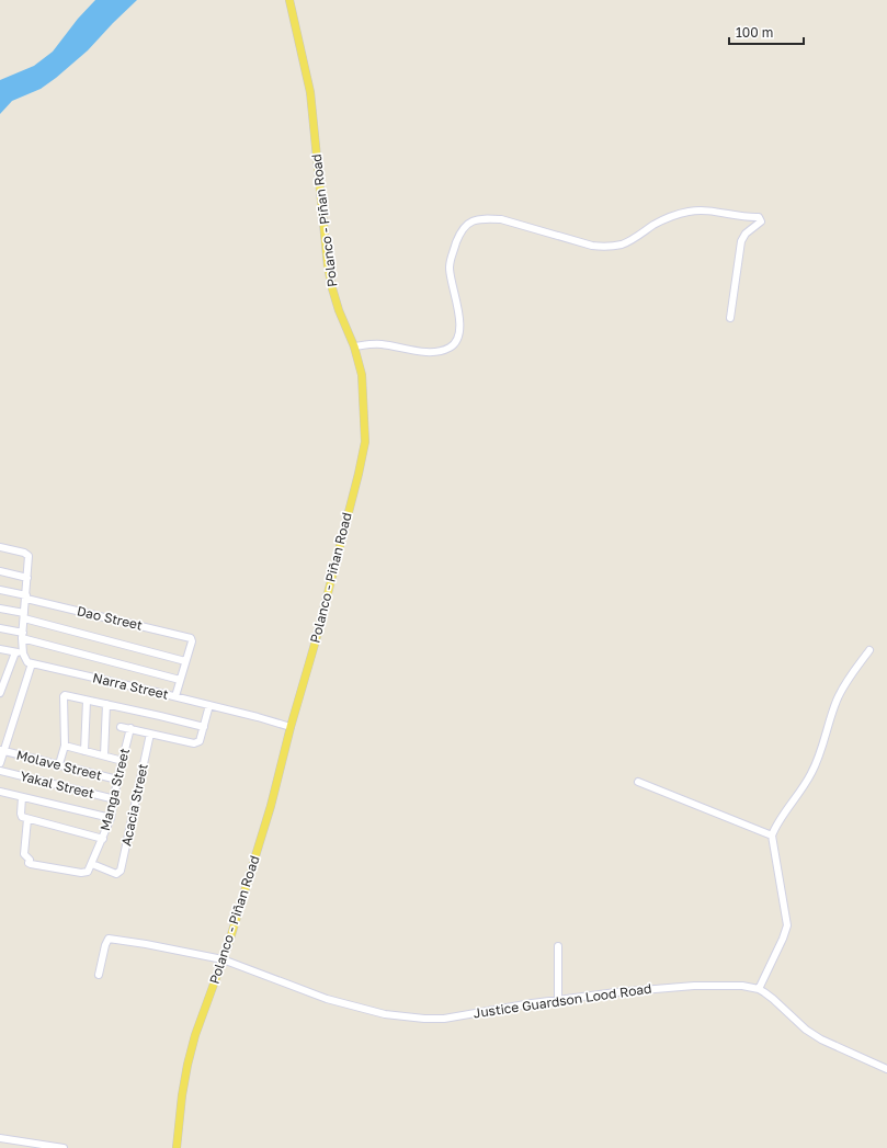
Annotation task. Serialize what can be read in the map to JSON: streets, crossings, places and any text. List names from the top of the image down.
{
  "streets": {
    "main road": ["Polanco - Piñan Road"],
    "street": [
      "Dao Street",
      "Narra Street",
      "Molave Street",
      "Yakal Street",
      "Manga Street",
      "Acacia Street",
      "Justice Guardson Lood Road"
    ]
  },
  "crossings": [
    ["Polanco - Piñan Road", "Narra Street"],
    ["Polanco - Piñan Road", "Justice Guardson Lood Road"],
    ["Molave Street", "Manga Street"],
    ["Yakal Street", "Manga Street"],
    ["Manga Street", "Acacia Street"]
  ],
  "scale_bar": "100 m"
}
